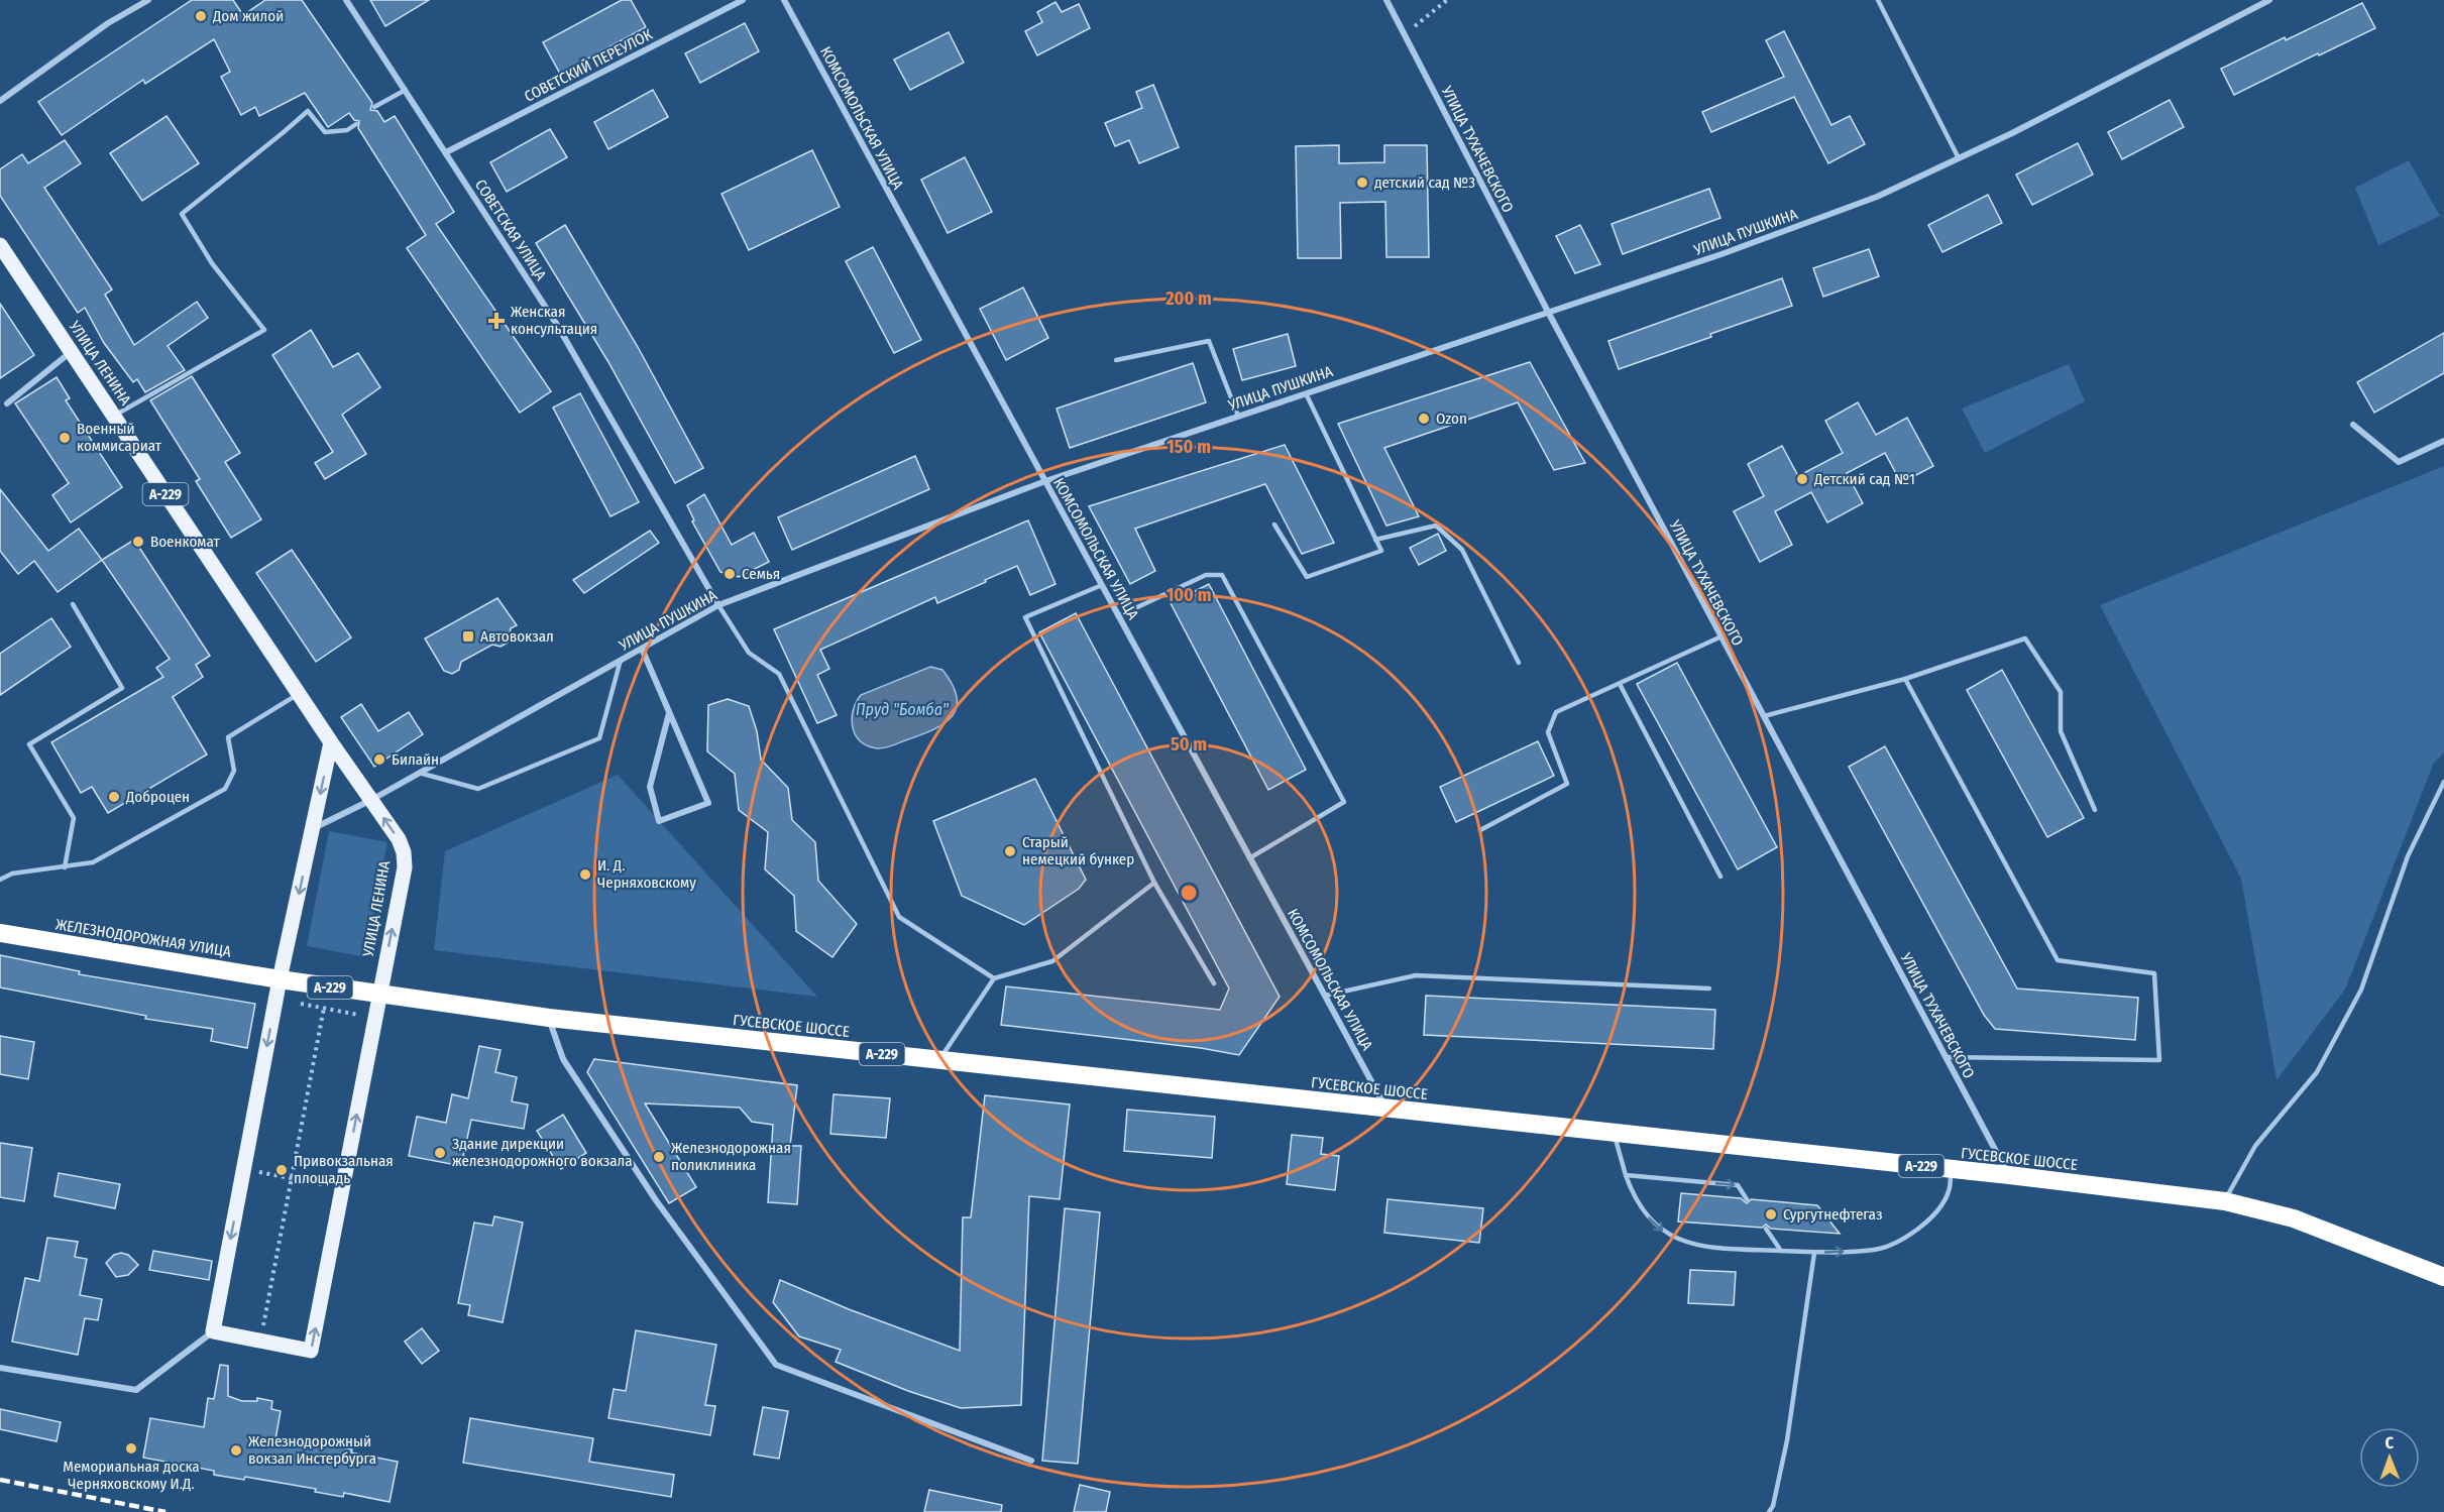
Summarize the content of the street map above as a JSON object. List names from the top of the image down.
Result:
{
  "streets": {
    "highway": ["А-229", "ЖЕЛЕЗНОДОРОЖНАЯ УЛИЦА", "ГУСЕВСКОЕ ШОССЕ"],
    "main road": ["УЛИЦА ЛЕНИНА"],
    "street": [
      "СОВЕТСКИЙ ПЕРЕУЛОК",
      "КОМСОМОЛЬСКАЯ УЛИЦА",
      "УЛИЦА ТУХАЧЕВСКОГО",
      "СОВЕТСКАЯ УЛИЦА",
      "УЛИЦА ПУШКИНА"
    ]
  },
  "crossings": [
    ["СОВЕТСКИЙ ПЕРЕУЛОК", "СОВЕТСКАЯ УЛИЦА"],
    ["КОМСОМОЛЬСКАЯ УЛИЦА", "УЛИЦА ПУШКИНА"],
    ["КОМСОМОЛЬСКАЯ УЛИЦА", "ГУСЕВСКОЕ ШОССЕ"],
    ["УЛИЦА ТУХАЧЕВСКОГО", "УЛИЦА ПУШКИНА"],
    ["УЛИЦА ТУХАЧЕВСКОГО", "ГУСЕВСКОЕ ШОССЕ"],
    ["СОВЕТСКАЯ УЛИЦА", "УЛИЦА ПУШКИНА"],
    ["УЛИЦА ПУШКИНА", "УЛИЦА ЛЕНИНА"],
    ["УЛИЦА ЛЕНИНА", "ГУСЕВСКОЕ ШОССЕ"],
    ["ЖЕЛЕЗНОДОРОЖНАЯ УЛИЦА", "ГУСЕВСКОЕ ШОССЕ"]
  ],
  "water": ["Пруд \"Бомба\""],
  "places": {
    "other": [
      "Дом жилой",
      "детский сад №3",
      "Ozon",
      "Военный коммисариат",
      "Детский сад №1",
      "Военкомат",
      "Семья",
      "Билайн",
      "Доброцен",
      "Старый немецкий бункер",
      "И. Д. Черняховскому",
      "Здание дирекции железнодорожного вокзала",
      "Железнодорожная поликлиника",
      "Привокзальная площадь",
      "Сургутнефтегаз",
      "Мемориальная доска Черняховскому И.Д.",
      "Железнодорожный вокзал Инстербурга"
    ],
    "health": ["Женская консультация"],
    "transit": ["Автовокзал"]
  },
  "north": "top",
  "rings": [
    "200 m",
    "150 m",
    "100 m",
    "50 m"
  ]
}
